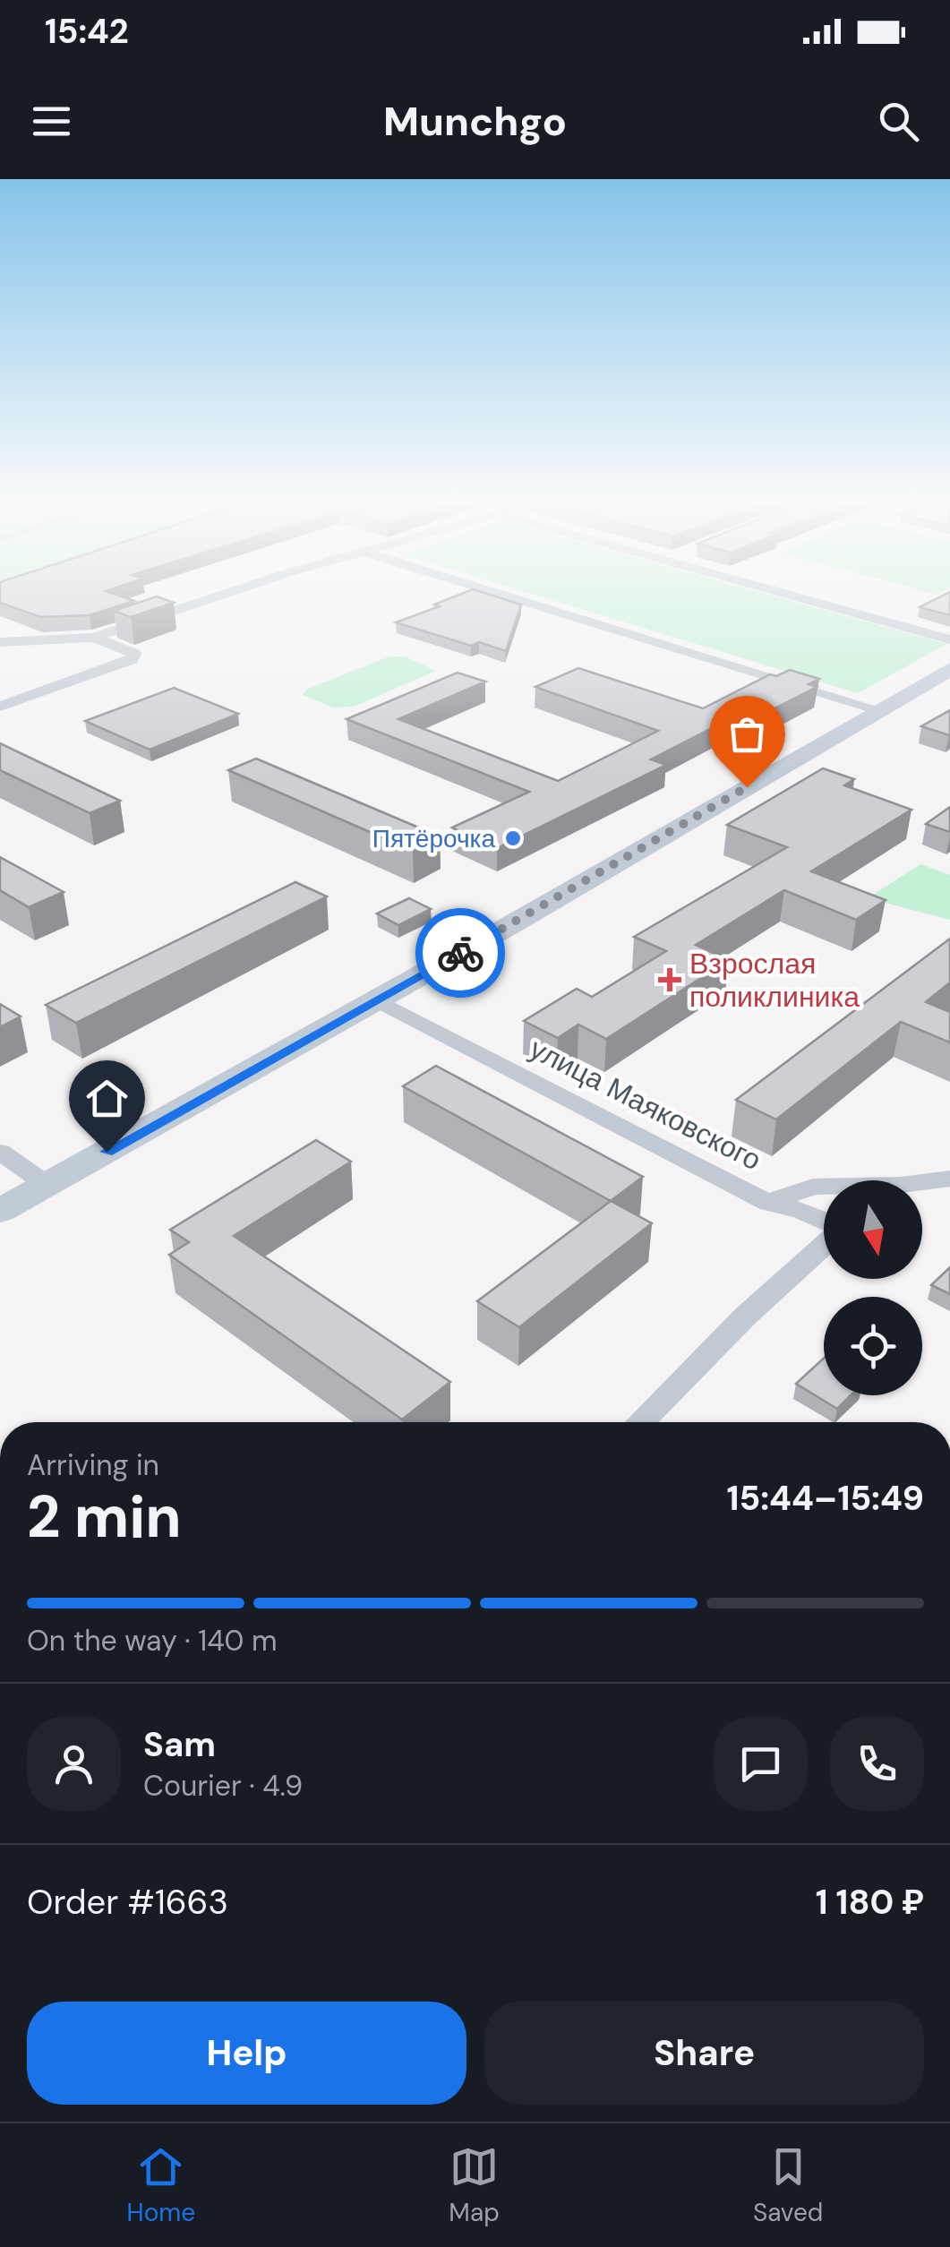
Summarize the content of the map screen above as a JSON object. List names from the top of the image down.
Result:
{
  "streets": {
    "street": ["улица Маяковского"]
  },
  "places": {
    "other": ["Пятёрочка"],
    "health": ["Взрослая поликлиника"]
  },
  "north": "bottom",
  "page": {
    "status": "15:42",
    "header": "Munchgo",
    "heading": ["2 min", "Arriving in", "15:44–15:49"],
    "panel": [
      "Sam",
      "Courier · 4.9",
      "Order #1663",
      "1 180 ₽"
    ],
    "bar": "On the way · 140 m",
    "buttons": ["Help", "Share"],
    "tabs": ["Home", "Map", "Saved"]
  }
}
